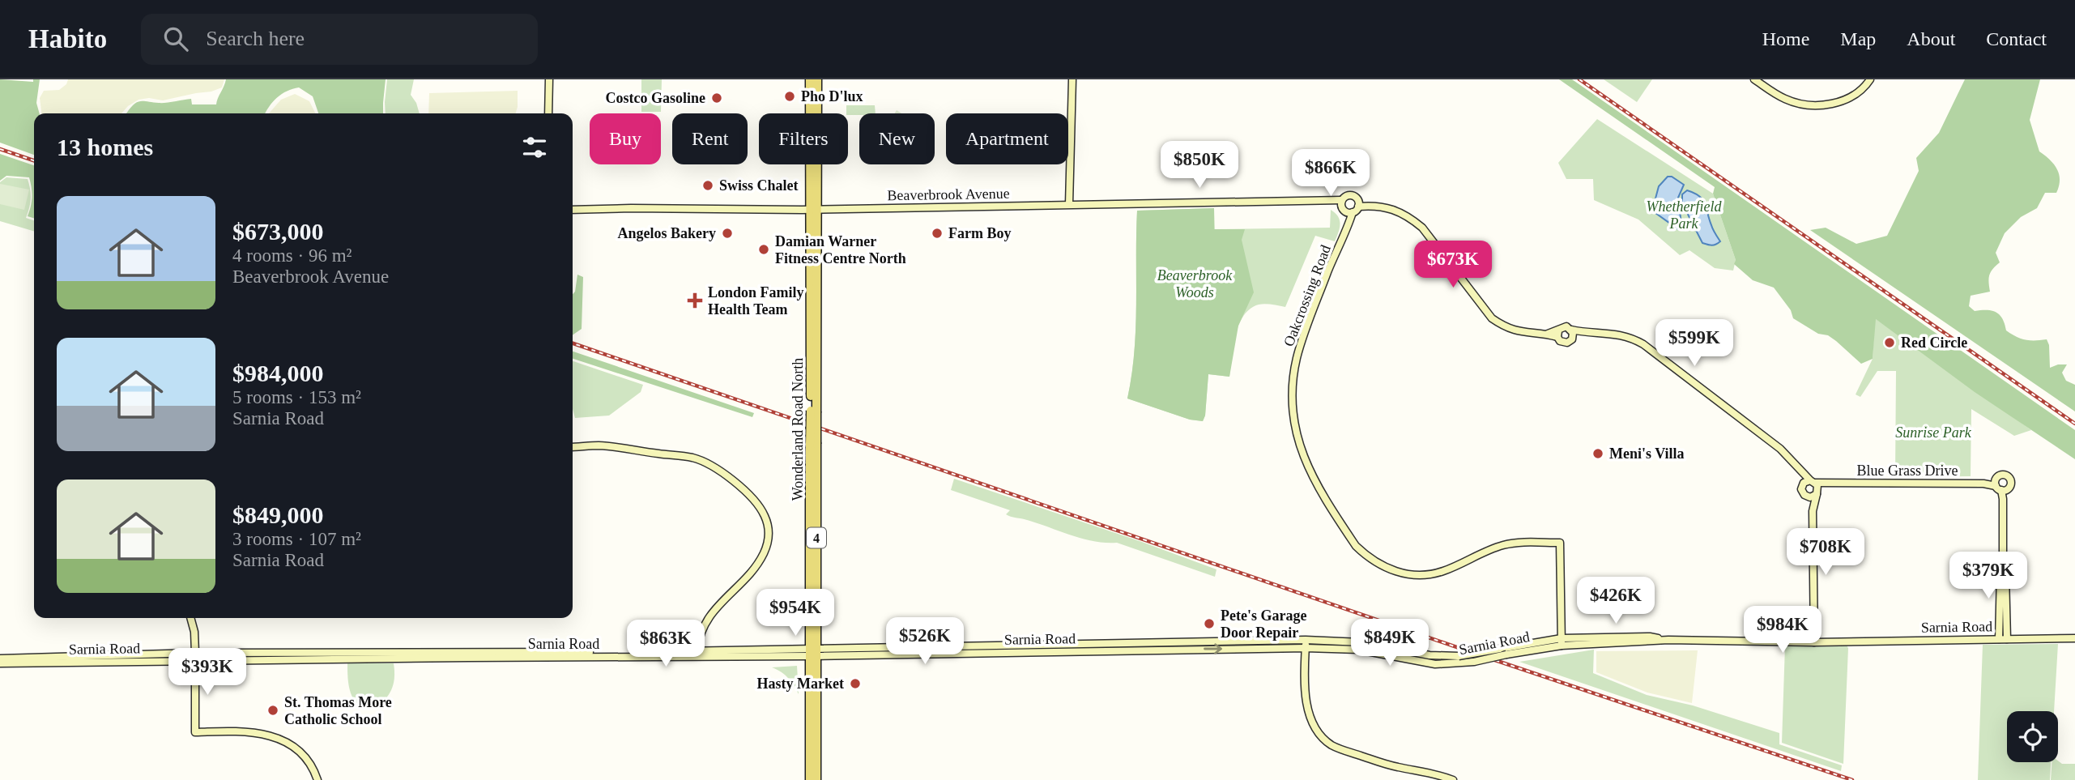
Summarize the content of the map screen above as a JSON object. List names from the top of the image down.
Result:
{
  "streets": {
    "main road": ["Wonderland Road North", "4"],
    "street": [
      "Beaverbrook Avenue",
      "Oakcrossing Road",
      "Blue Grass Drive",
      "Sarnia Road"
    ]
  },
  "crossings": [
    ["Beaverbrook Avenue", "Wonderland Road North"],
    ["Oakcrossing Road", "Sarnia Road"],
    ["Wonderland Road North", "Sarnia Road"],
    ["Blue Grass Drive", "Sarnia Road"]
  ],
  "parks": ["Whetherfield Park", "Beaverbrook Woods", "Sunrise Park"],
  "places": {
    "other": [
      "Pho D'lux",
      "Costco Gasoline",
      "Swiss Chalet",
      "Angelos Bakery",
      "Farm Boy",
      "Damian Warner Fitness Centre North",
      "Red Circle",
      "Meni's Villa",
      "Pete's Garage Door Repair",
      "Hasty Market",
      "St. Thomas More Catholic School"
    ],
    "health": ["London Family Health Team"]
  },
  "page": {
    "header": "Habito",
    "search": "Search here",
    "nav": [
      "Home",
      "Map",
      "About",
      "Contact"
    ],
    "chip": [
      "Buy",
      "Rent",
      "Filters",
      "New",
      "Apartment"
    ],
    "heading": "13 homes",
    "price": [
      "$850K",
      "$866K",
      "$673K",
      "$599K",
      "$708K",
      "$379K",
      "$426K",
      "$954K",
      "$984K",
      "$526K",
      "$849K",
      "$863K",
      "$393K"
    ],
    "list": [
      {
        "name": "$673,000",
        "note": "4 rooms · 96 m² · Beaverbrook Avenue"
      },
      {
        "name": "$984,000",
        "note": "5 rooms · 153 m² · Sarnia Road"
      },
      {
        "name": "$849,000",
        "note": "3 rooms · 107 m² · Sarnia Road"
      }
    ]
  }
}
